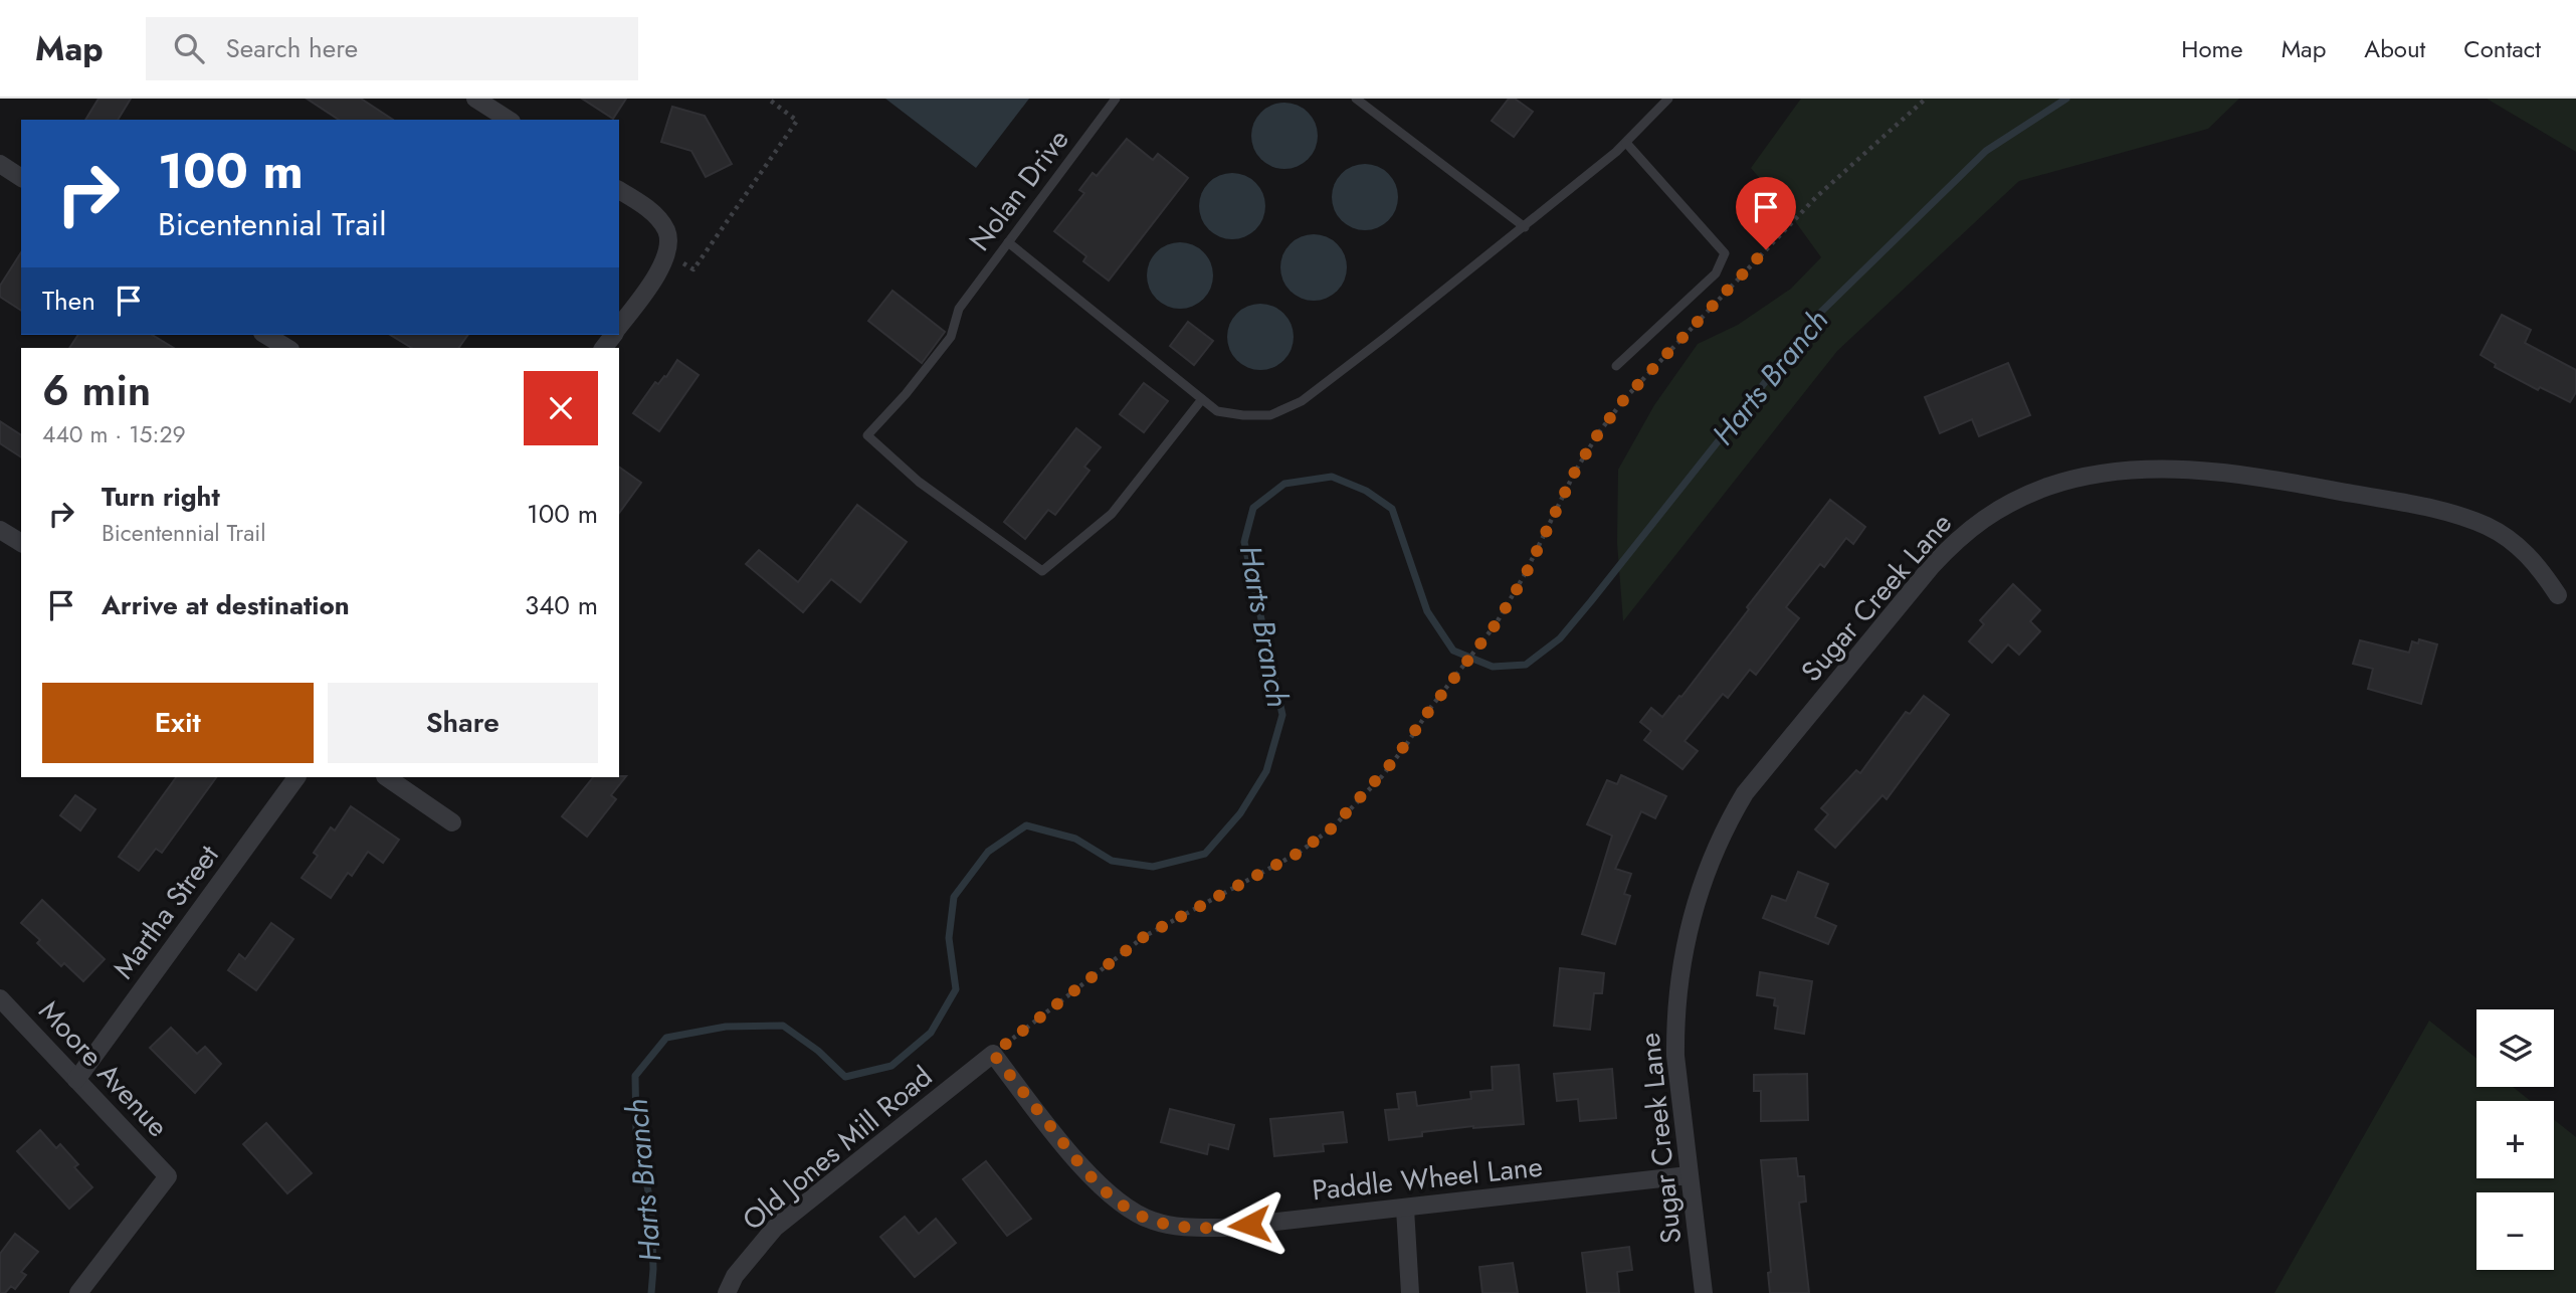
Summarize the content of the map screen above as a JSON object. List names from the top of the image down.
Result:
{
  "streets": {
    "street": [
      "Sugar Creek Lane",
      "Martha Street",
      "Moore Avenue",
      "Old Jones Mill Road",
      "Paddle Wheel Lane"
    ],
    "lane": ["Nolan Drive"]
  },
  "crossings": [
    ["Sugar Creek Lane", "Paddle Wheel Lane"],
    ["Martha Street", "Moore Avenue"],
    ["Old Jones Mill Road", "Paddle Wheel Lane"]
  ],
  "water": ["Harts Branch"],
  "page": {
    "header": "Map",
    "search": "Search here",
    "nav": [
      "Home",
      "Map",
      "About",
      "Contact"
    ],
    "turn": ["100 m", "Bicentennial Trail"],
    "then": "Then",
    "heading": ["6 min", "440 m · 15:29"],
    "list": [
      {
        "name": "Turn right",
        "note": "Bicentennial Trail",
        "value": "100 m"
      },
      {
        "name": "Arrive at destination",
        "value": "340 m"
      }
    ],
    "buttons": ["Exit", "Share"],
    "map_buttons": ["+", "−"]
  }
}
